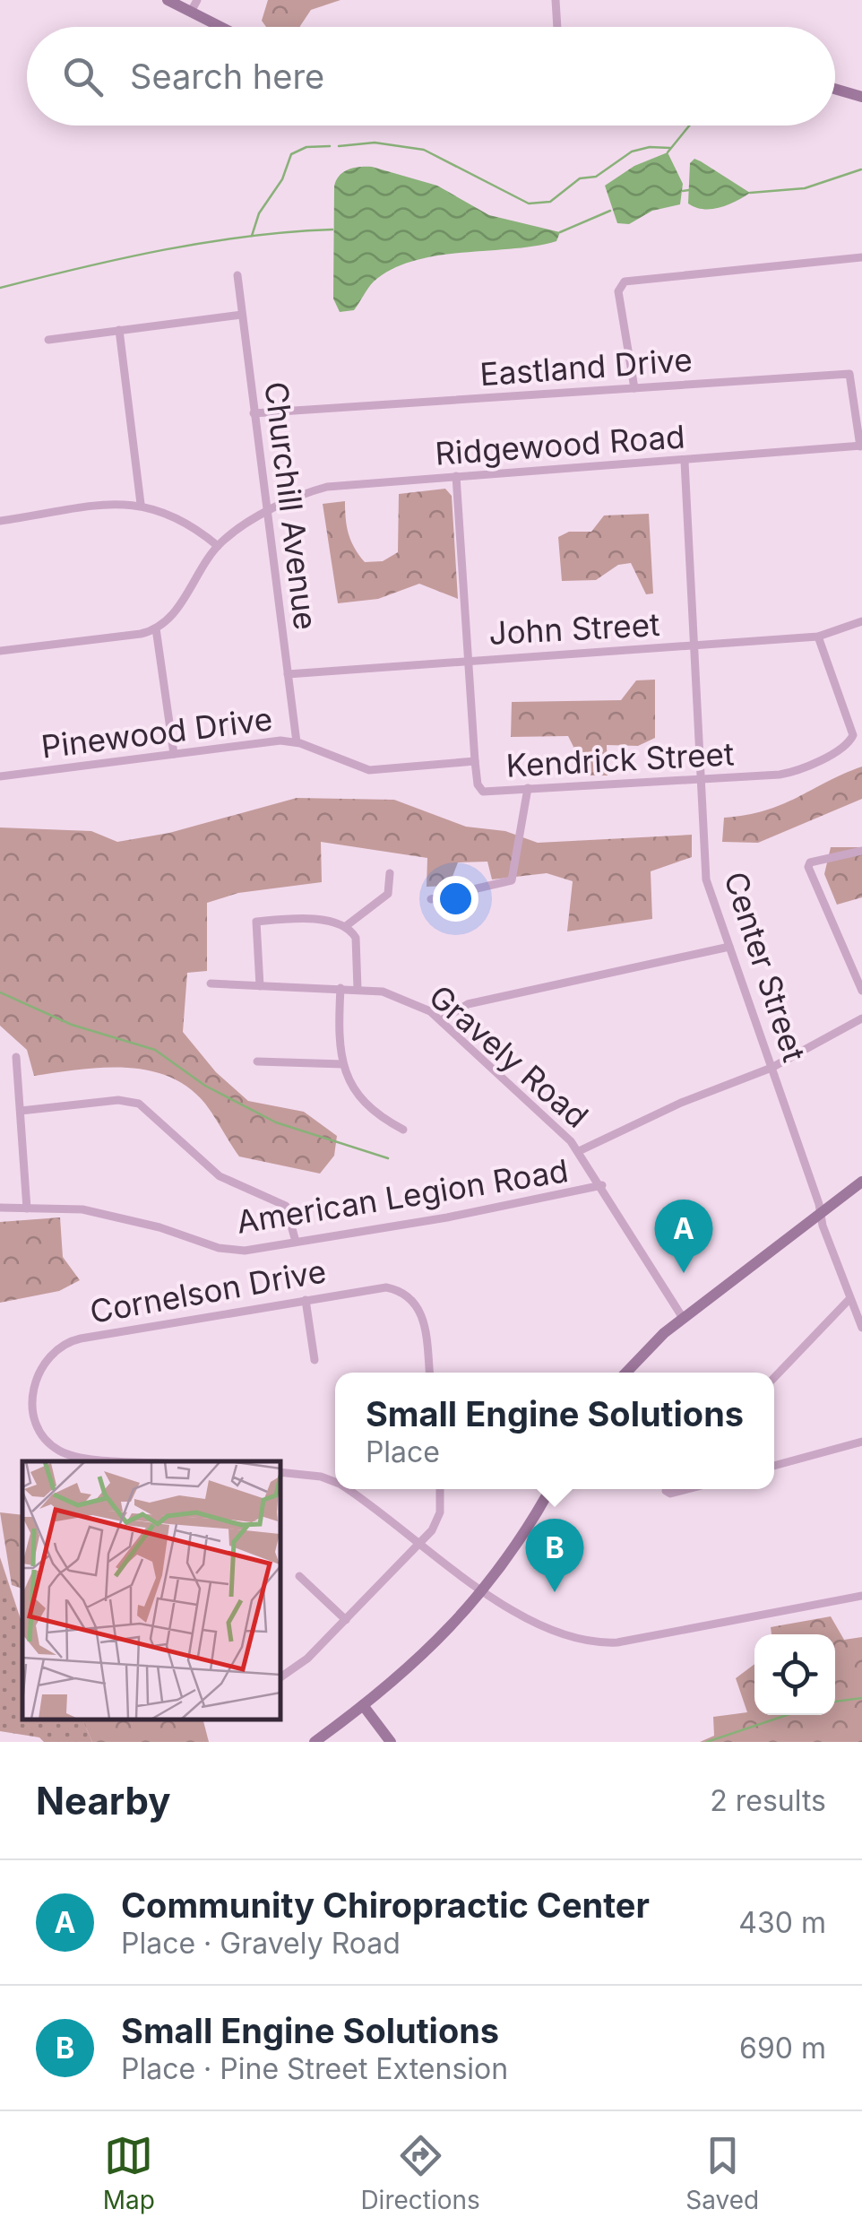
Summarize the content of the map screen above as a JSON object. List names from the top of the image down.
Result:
{
  "streets": {
    "street": [
      "Eastland Drive",
      "Ridgewood Road",
      "Churchill Avenue",
      "John Street",
      "Pinewood Drive",
      "Kendrick Street",
      "Center Street",
      "Gravely Road",
      "American Legion Road",
      "Cornelson Drive"
    ]
  },
  "crossings": [
    ["Eastland Drive", "Ridgewood Road"],
    ["Eastland Drive", "Churchill Avenue"],
    ["Ridgewood Road", "Churchill Avenue"],
    ["Ridgewood Road", "Kendrick Street"],
    ["Ridgewood Road", "Center Street"],
    ["Churchill Avenue", "John Street"],
    ["Churchill Avenue", "Pinewood Drive"],
    ["John Street", "Kendrick Street"],
    ["John Street", "Center Street"],
    ["Pinewood Drive", "Kendrick Street"],
    ["Kendrick Street", "Center Street"],
    ["Gravely Road", "American Legion Road"]
  ],
  "page": {
    "search": "Search here",
    "pins": ["A", "B"],
    "popup": ["Small Engine Solutions", "Place"],
    "heading": ["Nearby", "2 results"],
    "list": [
      {
        "mark": "A",
        "name": "Community Chiropractic Center",
        "note": "Place · Gravely Road",
        "value": "430 m"
      },
      {
        "mark": "B",
        "name": "Small Engine Solutions",
        "note": "Place · Pine Street Extension",
        "value": "690 m"
      }
    ],
    "nav": ["Map", "Directions", "Saved"]
  }
}
